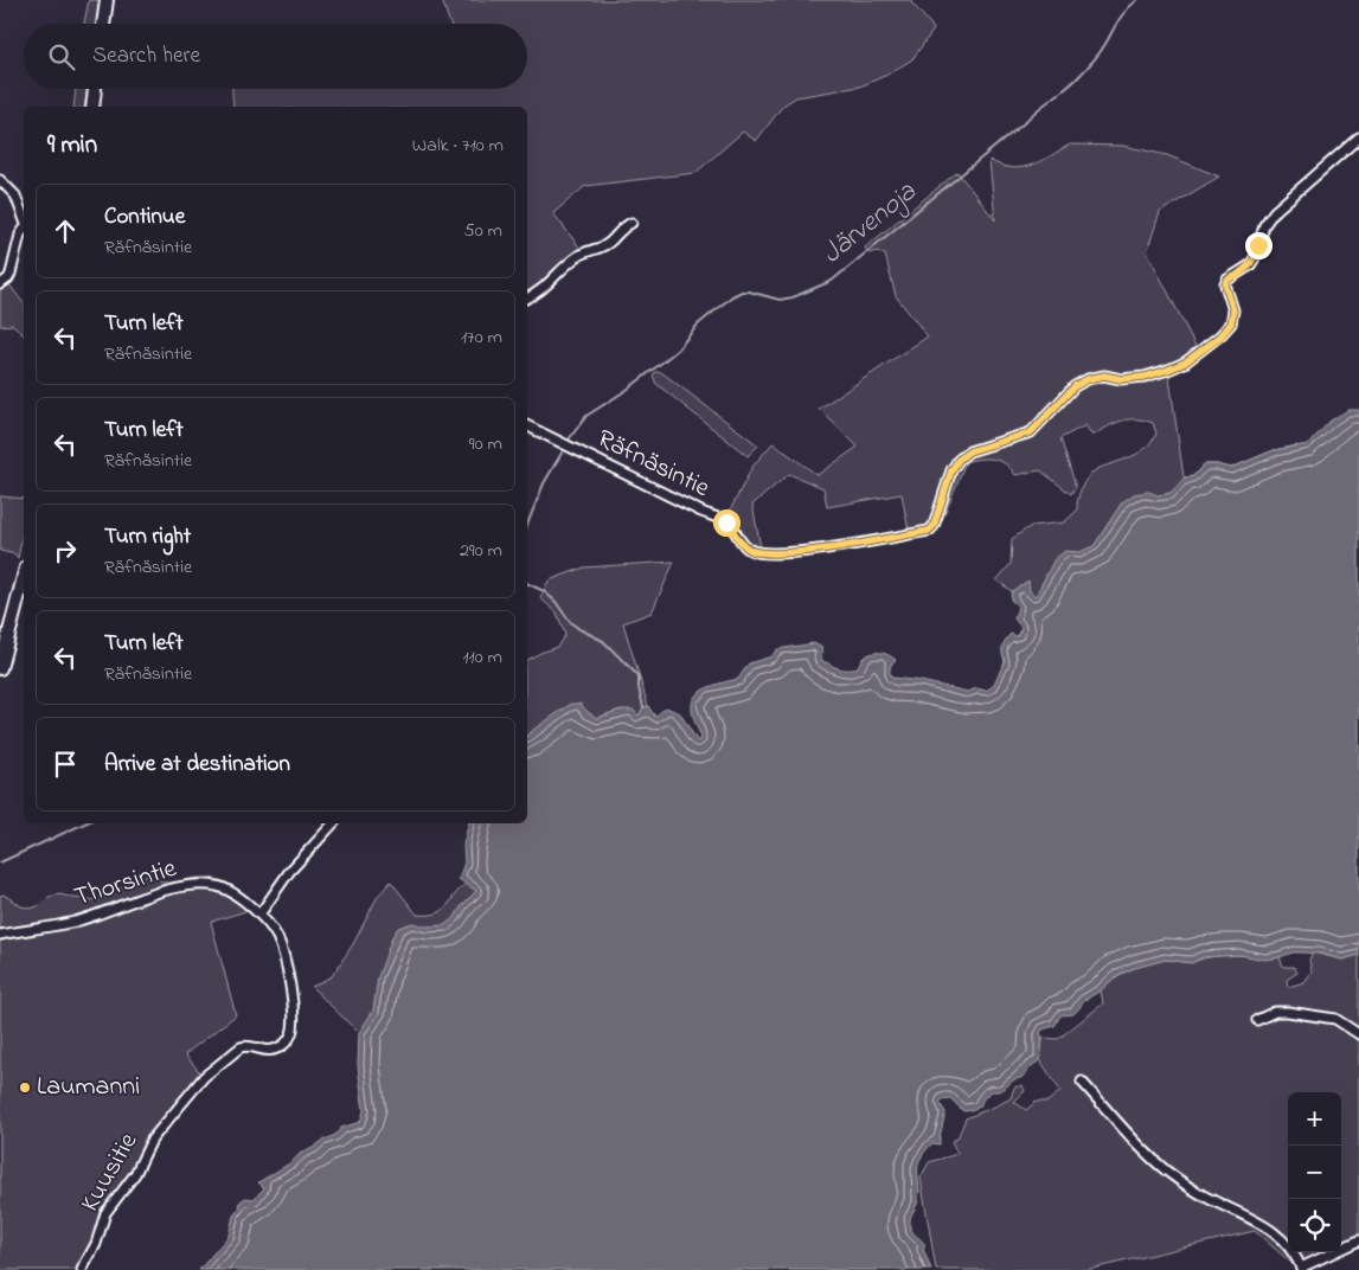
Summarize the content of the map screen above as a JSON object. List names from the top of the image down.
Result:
{
  "streets": {
    "street": ["Räfnäsintie", "Thorsintie", "Kuusitie"]
  },
  "crossings": [
    ["Thorsintie", "Kuusitie"]
  ],
  "water": ["Järvenoja"],
  "places": ["Laumanni"],
  "page": {
    "search": "Search here",
    "heading": ["9 min", "Walk · 710 m"],
    "list": [
      ["Continue", "Räfnäsintie", "50 m"],
      ["Turn left", "Räfnäsintie", "170 m"],
      ["Turn left", "Räfnäsintie", "90 m"],
      ["Turn right", "Räfnäsintie", "290 m"],
      ["Turn left", "Räfnäsintie", "110 m"],
      "Arrive at destination"
    ],
    "map_buttons": ["+", "−"]
  }
}
